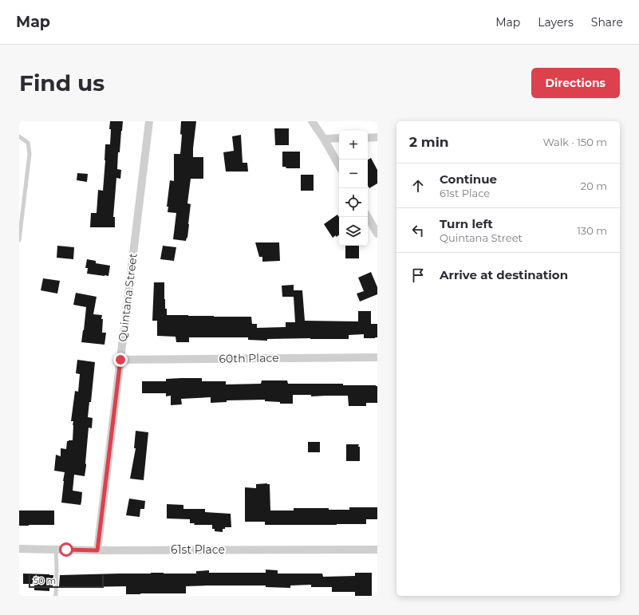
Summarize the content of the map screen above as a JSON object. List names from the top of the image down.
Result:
{
  "streets": {
    "street": ["Quintana Street", "60th Place", "61st Place"]
  },
  "crossings": [
    ["Quintana Street", "60th Place"],
    ["Quintana Street", "61st Place"]
  ],
  "scale_bar": "50 m",
  "page": {
    "header": "Map",
    "nav": ["Map", "Layers", "Share"],
    "buttons": "Directions",
    "title": "Find us",
    "heading": ["2 min", "Walk · 150 m"],
    "map_buttons": ["+", "−"],
    "list": [
      ["Continue", "61st Place", "20 m"],
      ["Turn left", "Quintana Street", "130 m"],
      "Arrive at destination"
    ],
    "scale": "50 m"
  }
}
